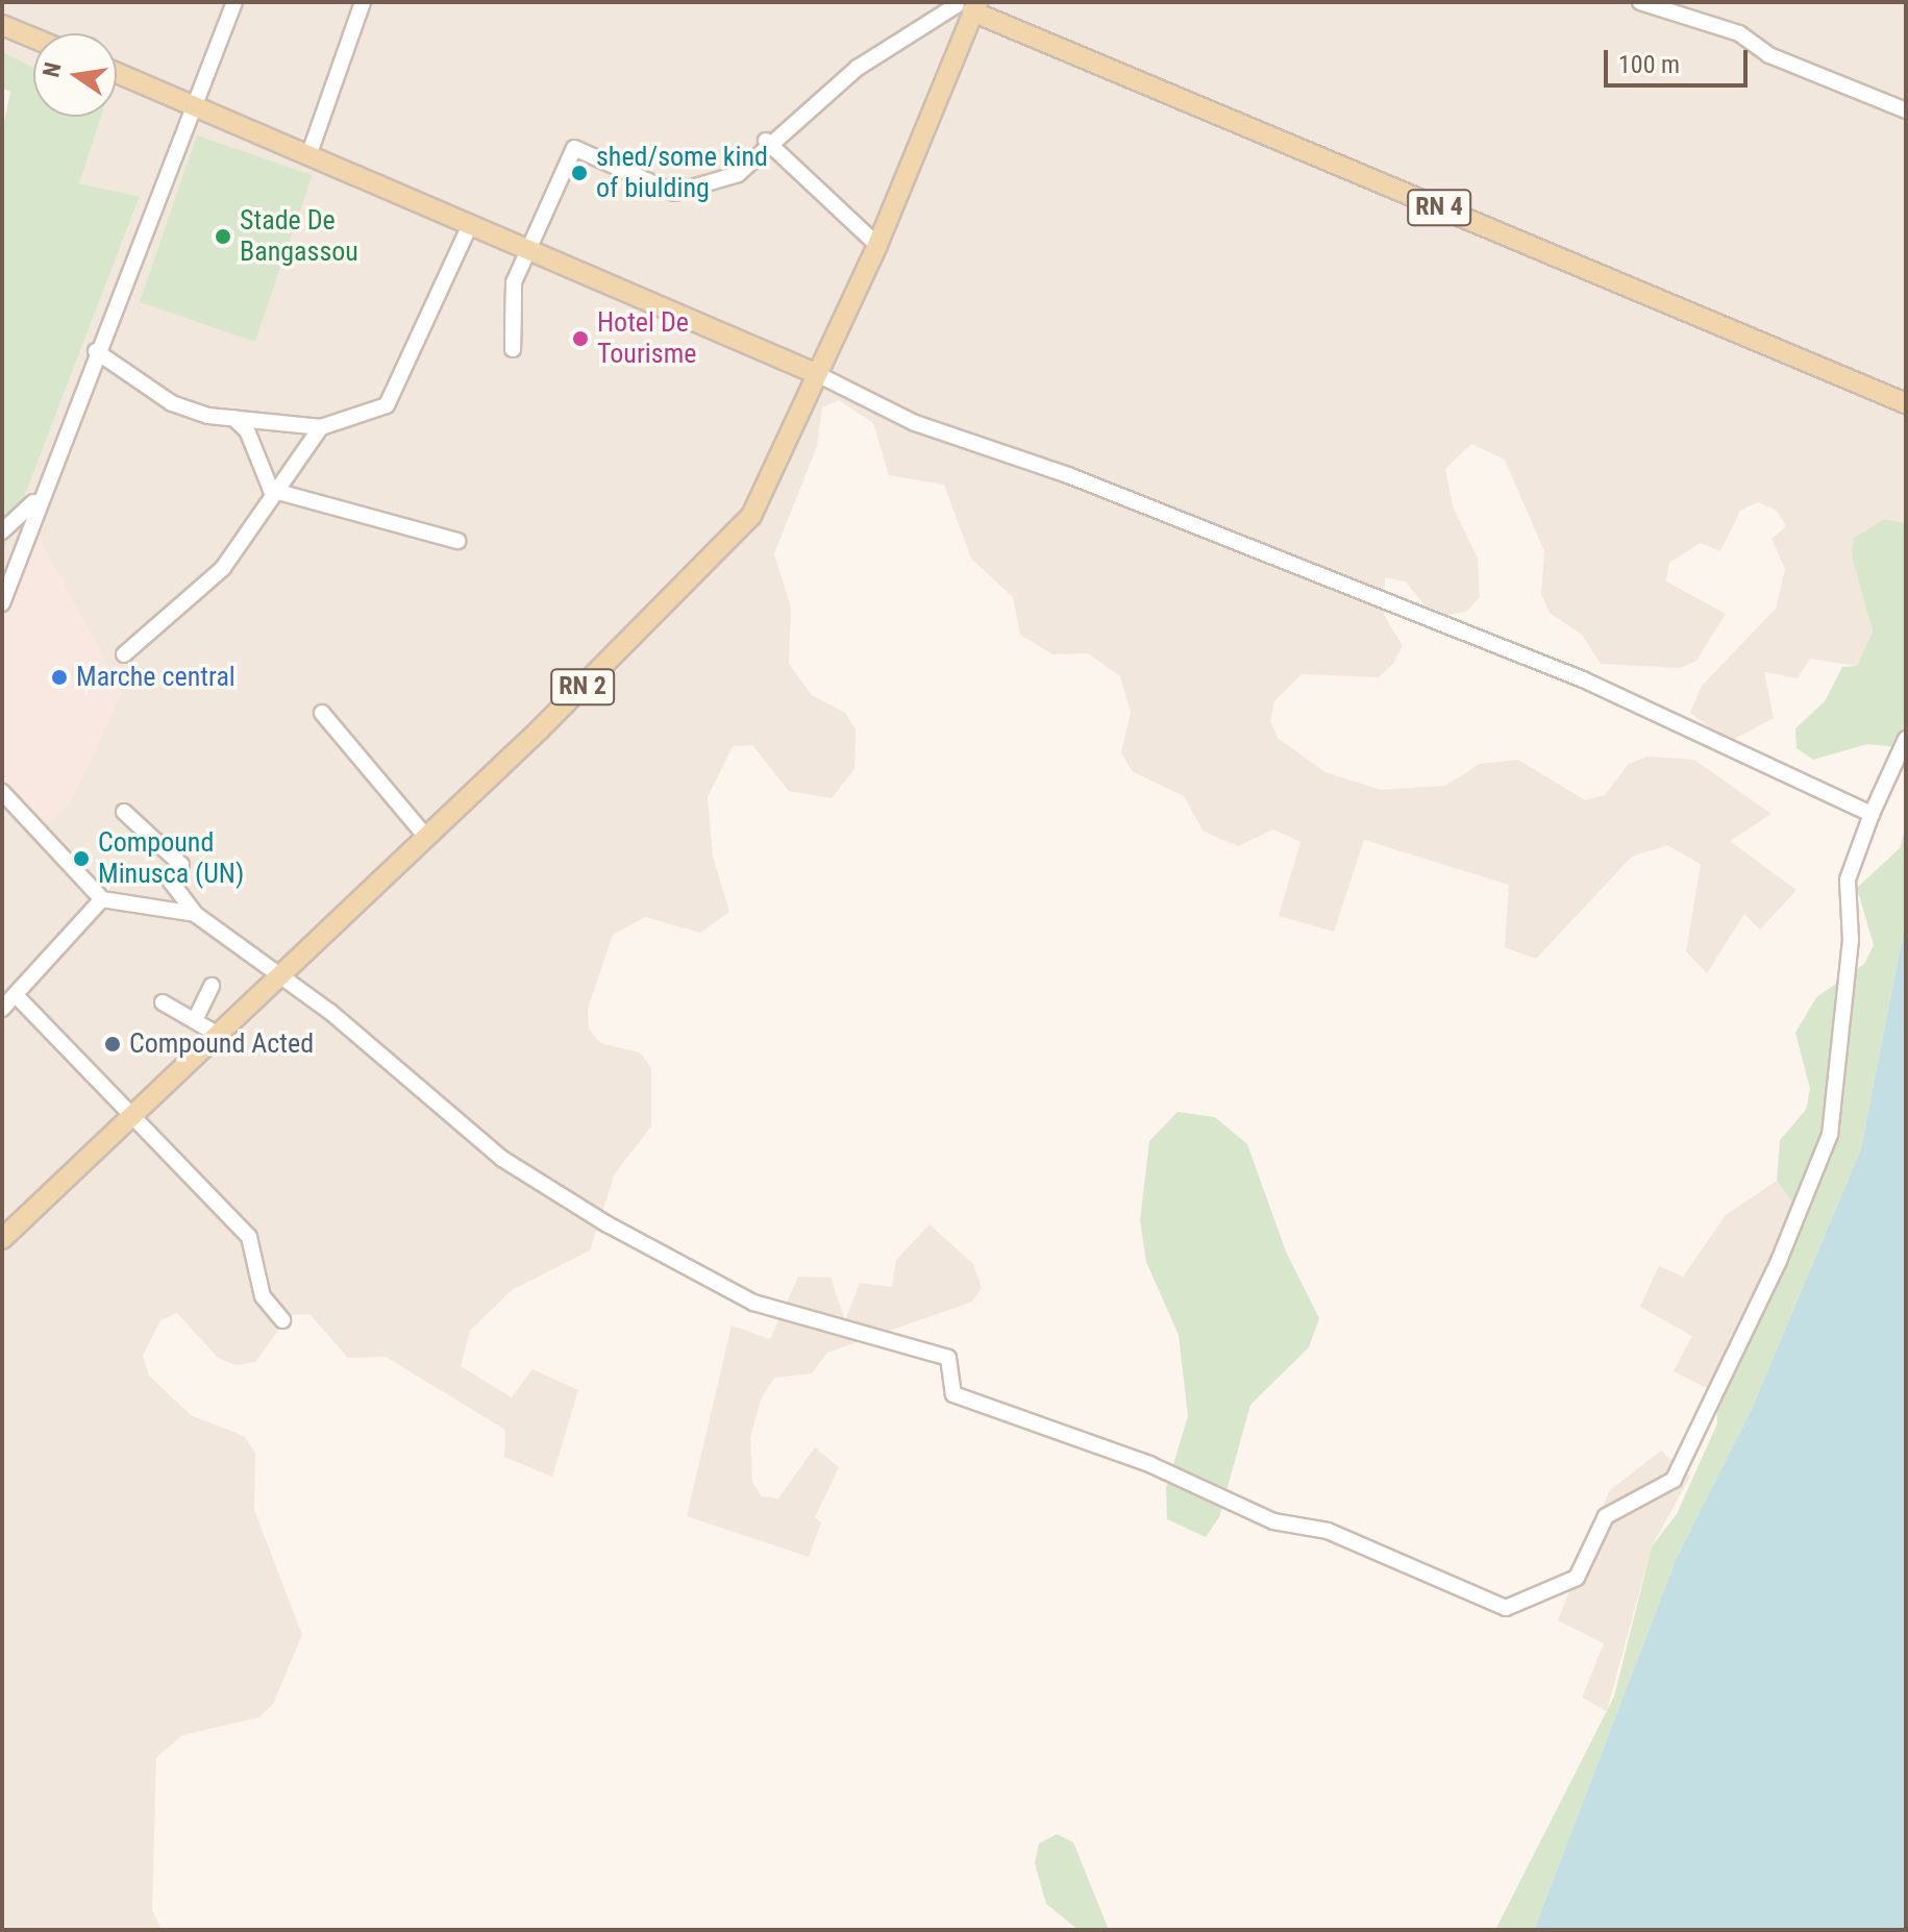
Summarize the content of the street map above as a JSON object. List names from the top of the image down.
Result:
{
  "streets": {
    "main road": ["RN 4", "RN 2"]
  },
  "crossings": [
    ["RN 4", "RN 2"]
  ],
  "places": [
    "shed/some kind of biulding",
    "Stade De Bangassou",
    "Hotel De Tourisme",
    "Marche central",
    "Compound Minusca (UN)",
    "Compound Acted"
  ],
  "scale_bar": "100 m",
  "north": "left"
}
